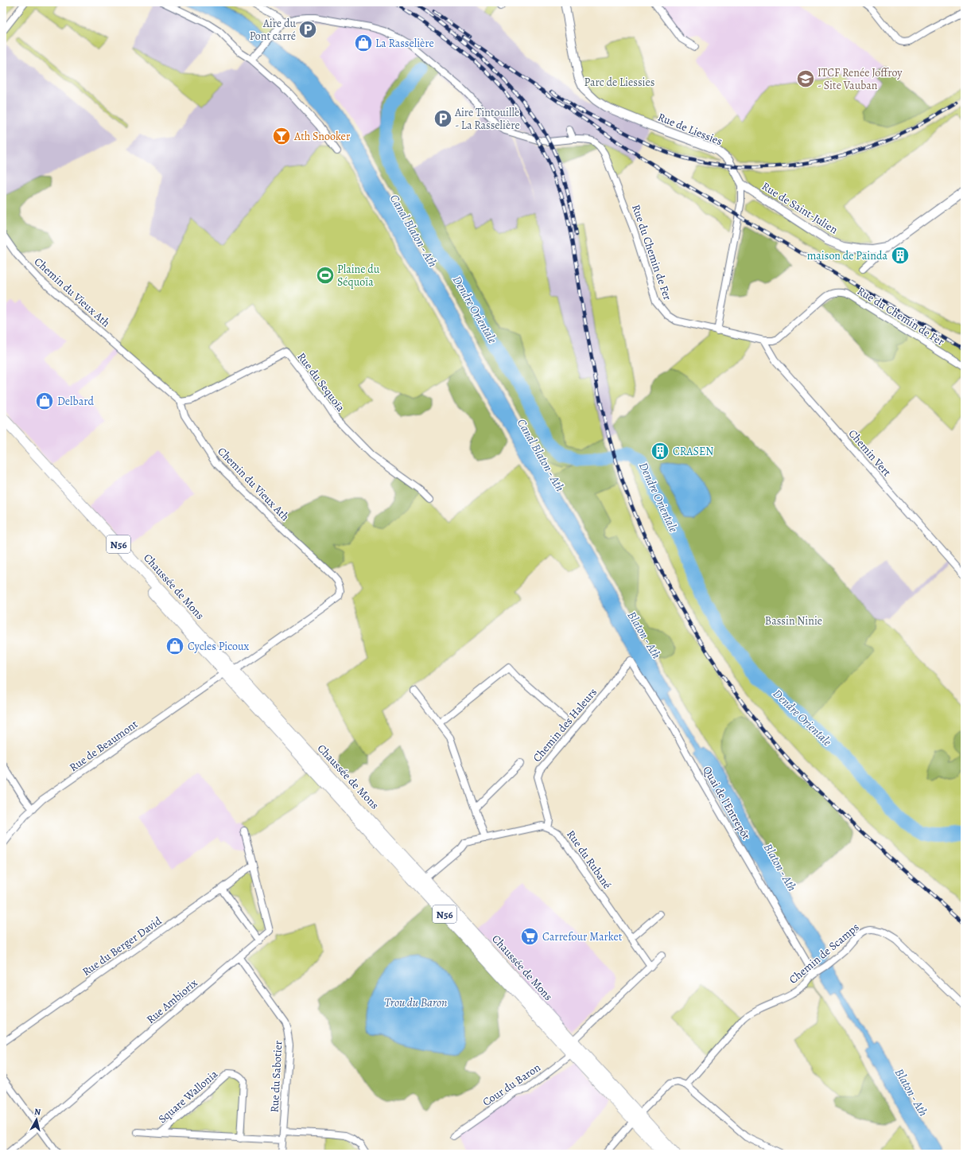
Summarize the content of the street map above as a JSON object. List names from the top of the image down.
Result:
{
  "streets": {
    "main road": ["N56", "Chaussée de Mons"],
    "street": [
      "Rue de Liessies",
      "Rue de Saint-Julien",
      "Rue du Chemin de Fer",
      "Chemin du Vieux Ath",
      "Rue du Sequoïa",
      "Chemin Vert",
      "Chemin des Haleurs",
      "Rue de Beaumont",
      "Quai de l'Entrepôt",
      "Rue du Rubané",
      "Rue du Berger David",
      "Chemin de Scamps",
      "Rue Ambiorix",
      "Rue du Sabotier",
      "Cour du Baron",
      "Square Wallonia"
    ]
  },
  "crossings": [
    ["Rue de Liessies", "Rue de Saint-Julien"],
    ["Rue de Liessies", "Rue du Chemin de Fer"],
    ["Rue du Chemin de Fer", "Chemin Vert"],
    ["Chemin du Vieux Ath", "Rue du Sequoïa"],
    ["Chemin du Vieux Ath", "Chaussée de Mons"],
    ["Chemin du Vieux Ath", "Rue de Beaumont"],
    ["Chaussée de Mons", "Rue de Beaumont"],
    ["Chaussée de Mons", "Cour du Baron"],
    ["Chemin des Haleurs", "Quai de l'Entrepôt"],
    ["Chemin des Haleurs", "Rue du Rubané"],
    ["Quai de l'Entrepôt", "Chemin de Scamps"],
    ["Rue du Berger David", "Rue Ambiorix"],
    ["Rue Ambiorix", "Rue du Sabotier"],
    ["Rue du Sabotier", "Square Wallonia"]
  ],
  "water": [
    "Canal Blaton - Ath",
    "Dendre Orientale",
    "Blaton - Ath",
    "Trou du Baron"
  ],
  "parks": ["Parc de Liessies", "Bassin Ninie"],
  "places": {
    "parking": ["Aire du Pont carré", "Aire Tintouille - La Rasselière"],
    "shop": ["La Rasselière", "Delbard", "Cycles Picoux"],
    "school or university": ["ITCF Renée Joffroy - Site Vauban"],
    "bar": ["Ath Snooker"],
    "building": ["maison de Painda", "CRASEN"],
    "sports": ["Plaine du Séquoïa"],
    "supermarket": ["Carrefour Market"]
  },
  "north": "top"
}
